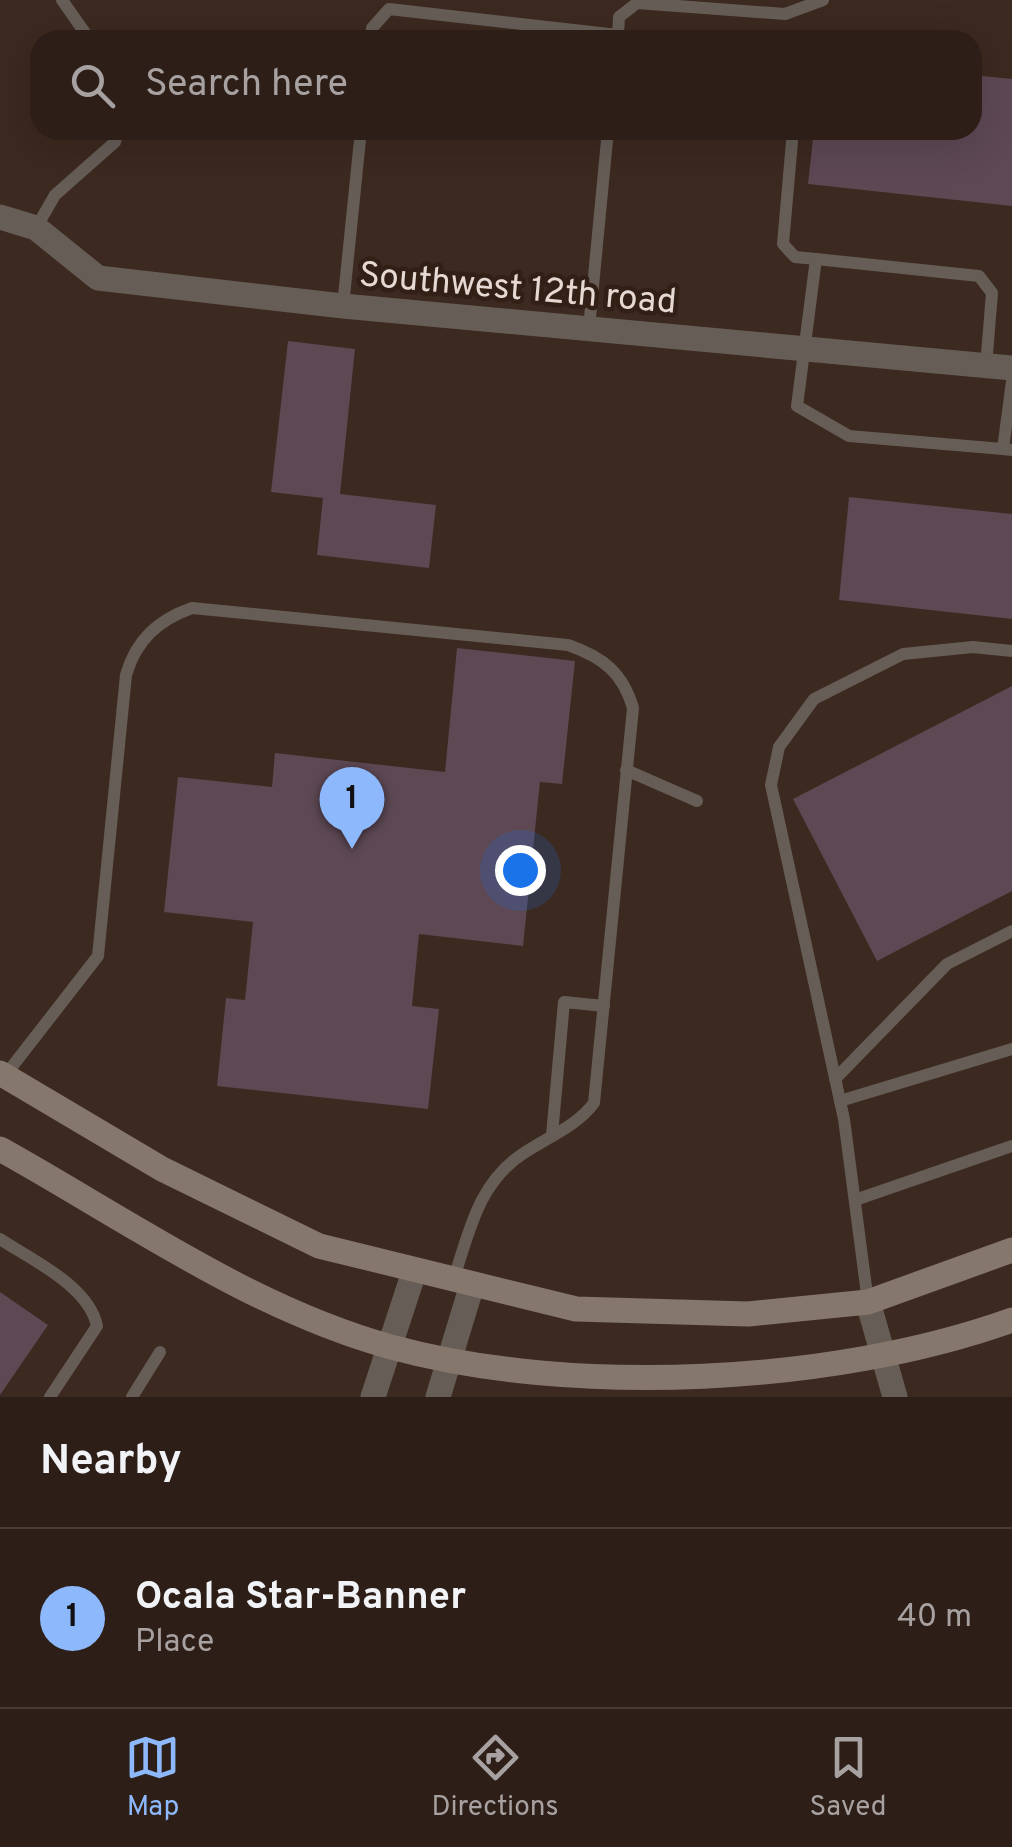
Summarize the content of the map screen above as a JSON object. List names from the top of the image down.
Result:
{
  "streets": {
    "street": ["Southwest 12th road"]
  },
  "page": {
    "search": "Search here",
    "pins": "1",
    "heading": "Nearby",
    "list": [
      {
        "mark": "1",
        "name": "Ocala Star-Banner",
        "note": "Place",
        "value": "40 m"
      }
    ],
    "nav": ["Map", "Directions", "Saved"]
  }
}
